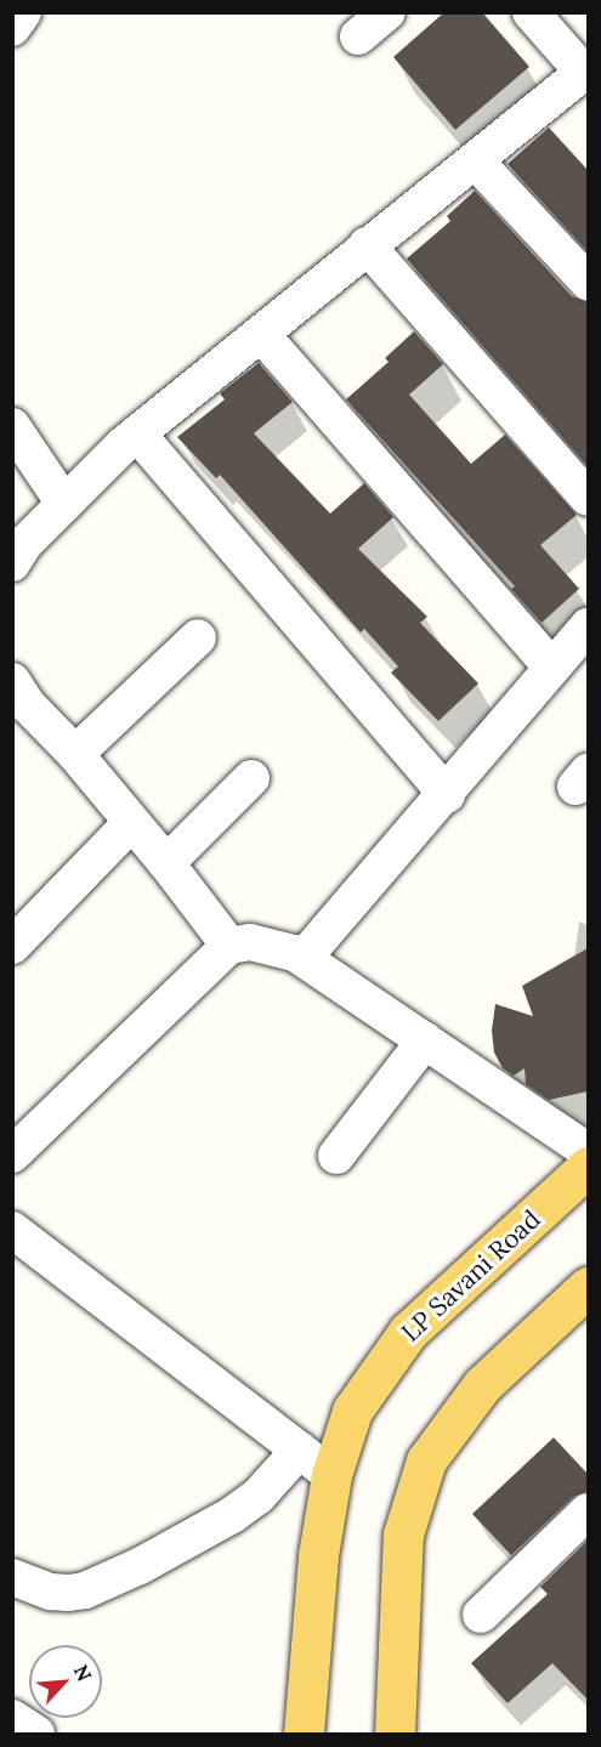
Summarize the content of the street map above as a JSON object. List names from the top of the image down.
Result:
{
  "streets": {
    "main road": ["LP Savani Road"]
  },
  "north": "top right"
}
